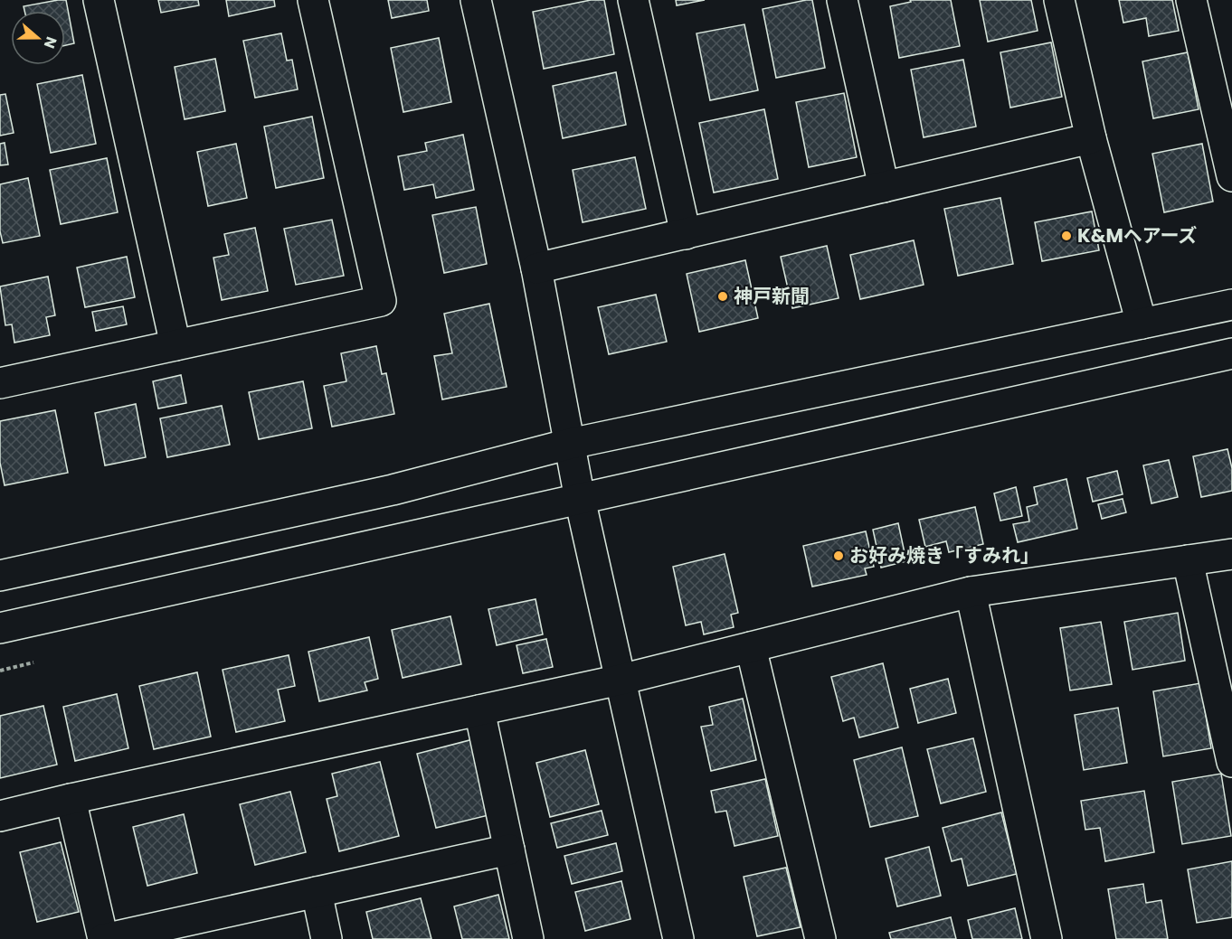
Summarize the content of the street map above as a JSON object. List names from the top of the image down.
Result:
{
  "places": ["K&Mヘアーズ", "神戸新聞", "お好み焼き「すみれ」"],
  "north": "right"
}
